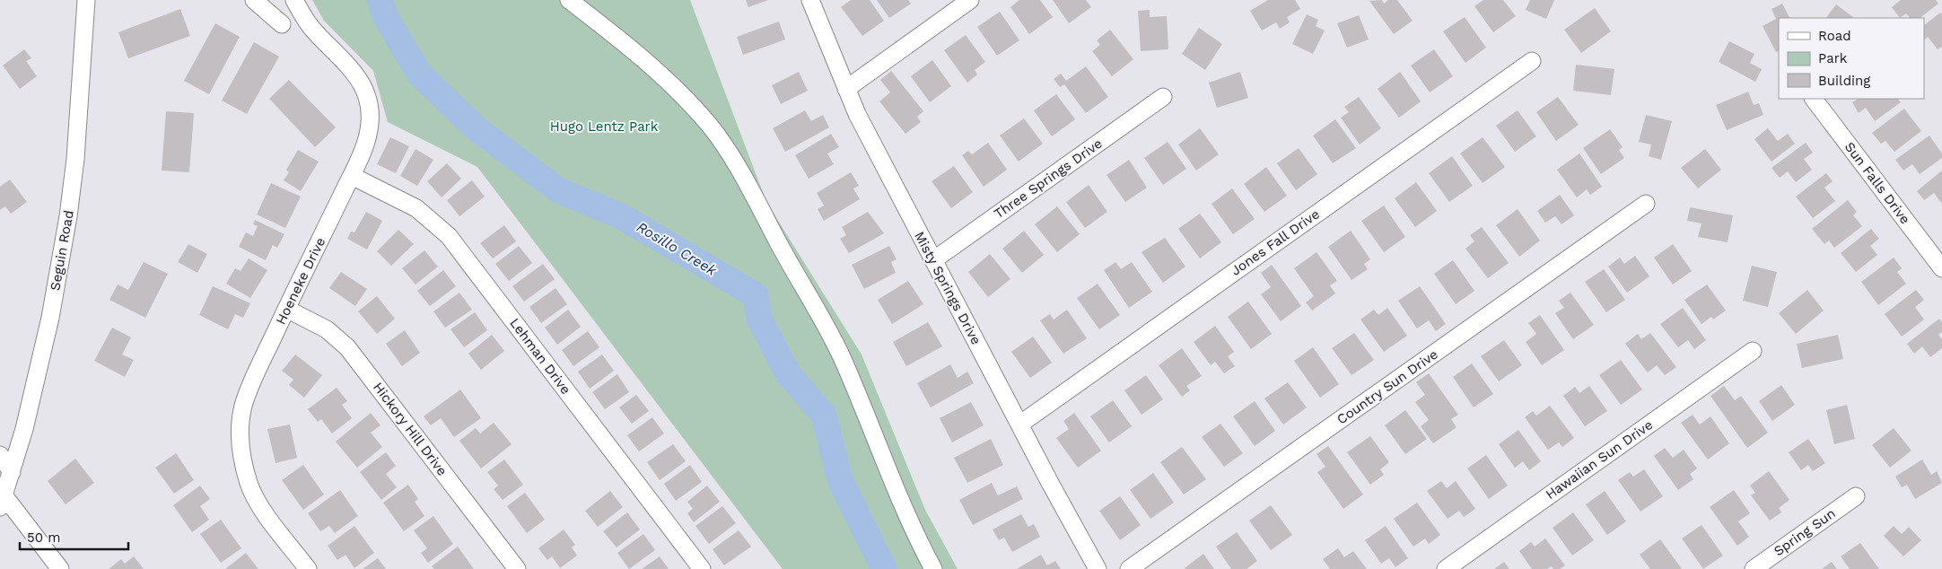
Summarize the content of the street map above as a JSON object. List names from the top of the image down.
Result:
{
  "streets": {
    "street": [
      "Three Springs Drive",
      "Sun Falls Drive",
      "Jones Fall Drive",
      "Seguin Road",
      "Hoeneke Drive",
      "Misty Springs Drive",
      "Lehman Drive",
      "Country Sun Drive",
      "Hickory Hill Drive",
      "Hawaiian Sun Drive",
      "Spring Sun"
    ]
  },
  "crossings": [
    ["Three Springs Drive", "Misty Springs Drive"],
    ["Jones Fall Drive", "Misty Springs Drive"],
    ["Hoeneke Drive", "Lehman Drive"],
    ["Hoeneke Drive", "Hickory Hill Drive"]
  ],
  "water": ["Rosillo Creek"],
  "parks": ["Hugo Lentz Park"],
  "legend": ["Road", "Park", "Building"],
  "scale_bar": "50 m"
}
